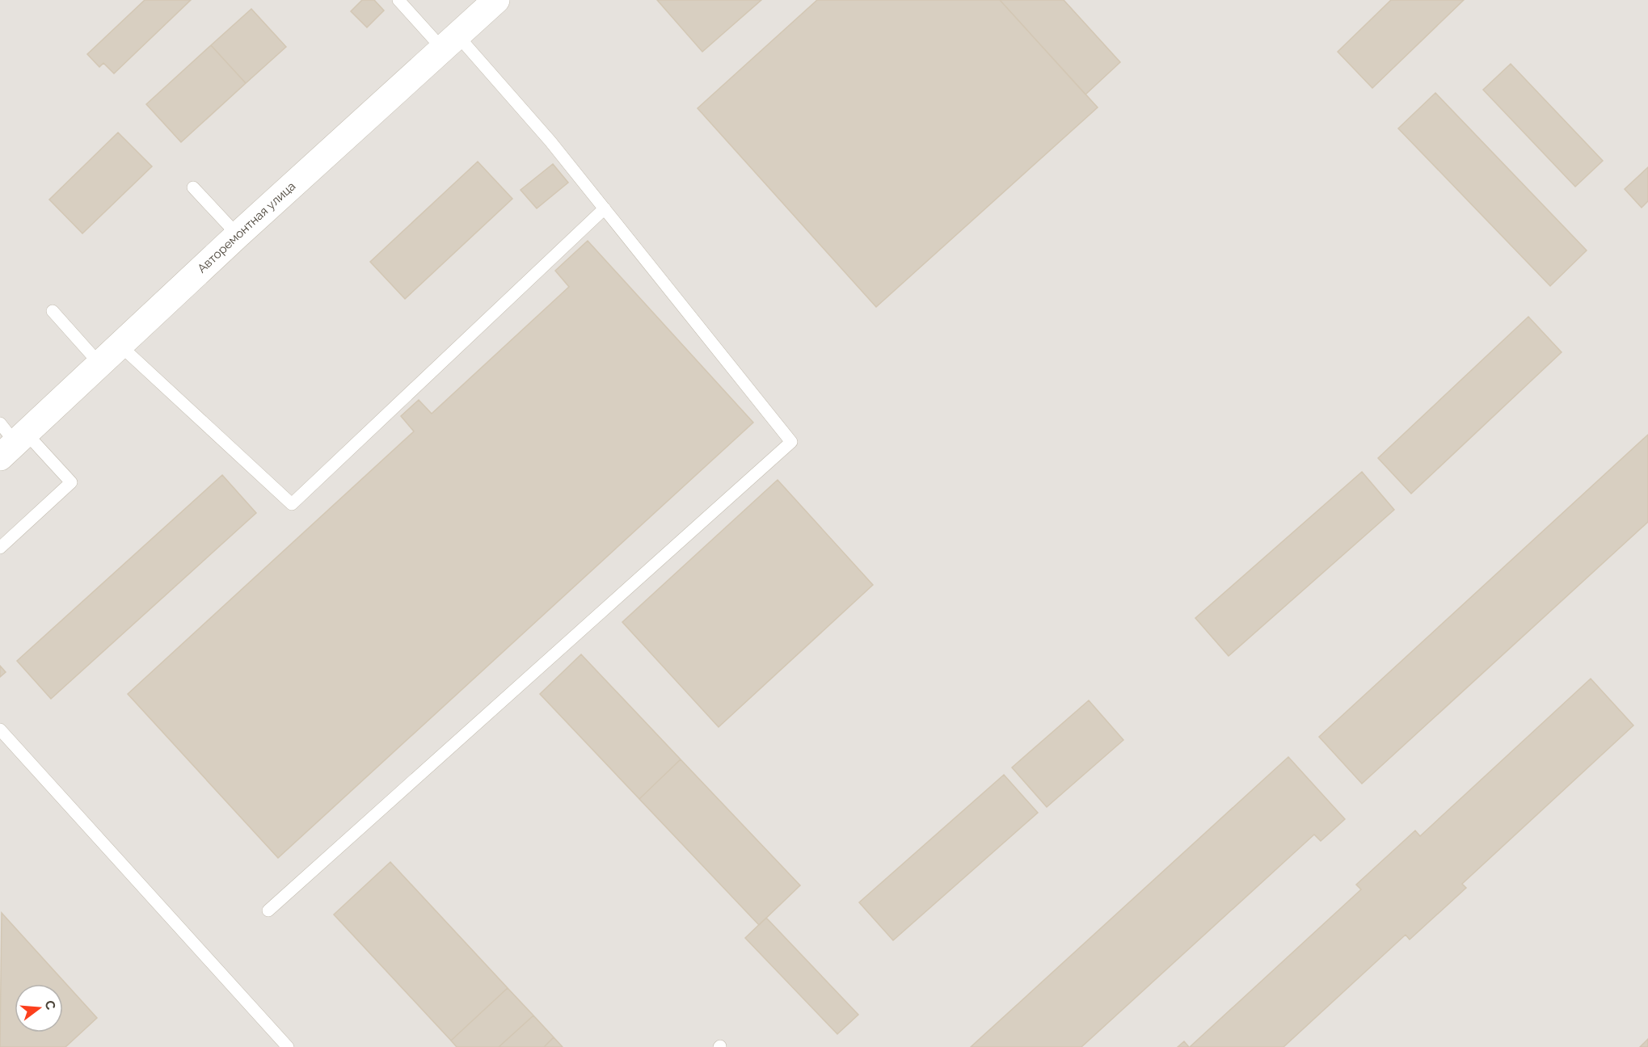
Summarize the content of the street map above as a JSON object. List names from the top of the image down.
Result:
{
  "streets": {
    "street": ["Авторемонтная улица"]
  },
  "north": "right"
}
